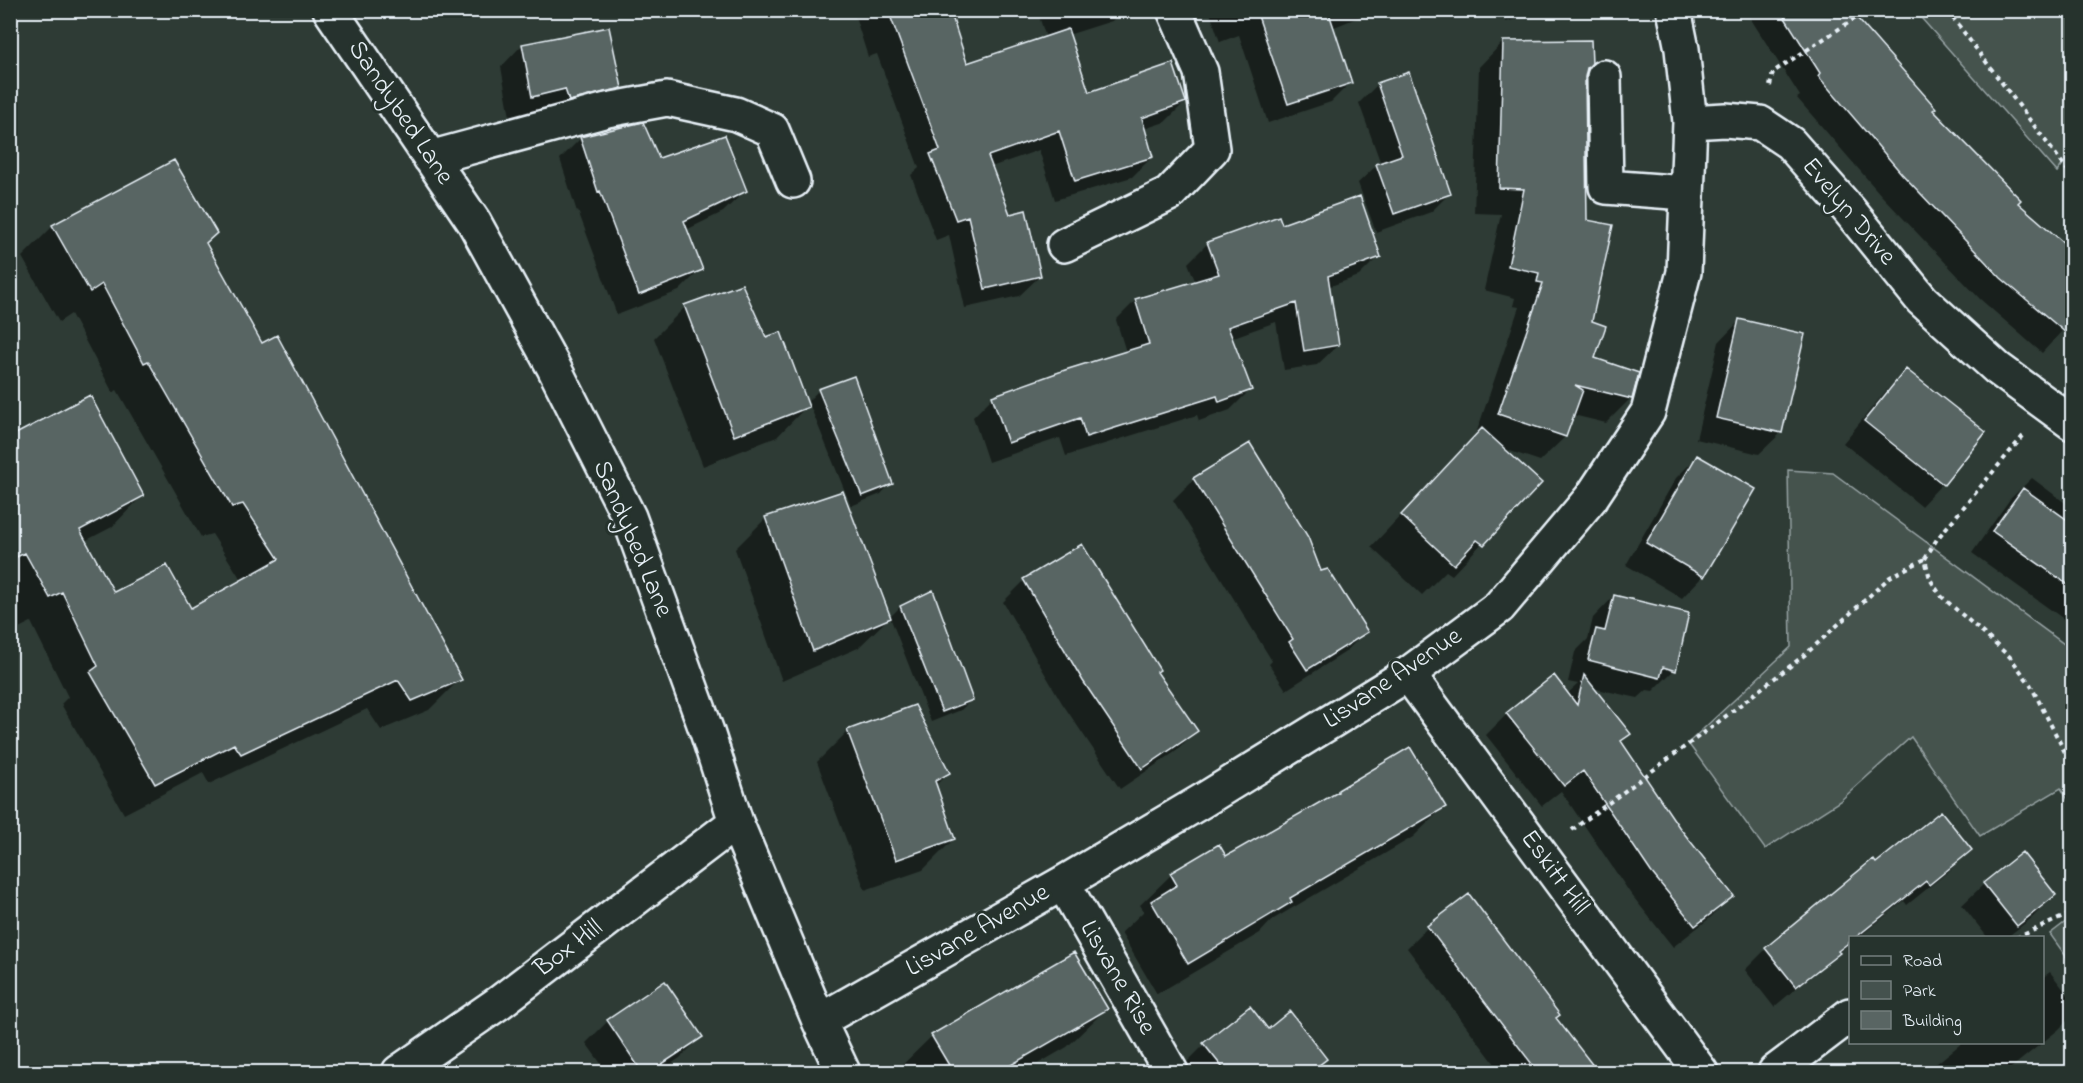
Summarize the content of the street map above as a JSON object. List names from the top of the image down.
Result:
{
  "streets": {
    "street": [
      "Sandybed Lane",
      "Evelyn Drive",
      "Lisvane Avenue",
      "Eskitt Hill",
      "Box Hill",
      "Lisvane Rise"
    ]
  },
  "crossings": [
    ["Sandybed Lane", "Lisvane Avenue"],
    ["Sandybed Lane", "Box Hill"],
    ["Evelyn Drive", "Lisvane Avenue"],
    ["Lisvane Avenue", "Eskitt Hill"],
    ["Lisvane Avenue", "Lisvane Rise"]
  ],
  "legend": ["Road", "Park", "Building"]
}
